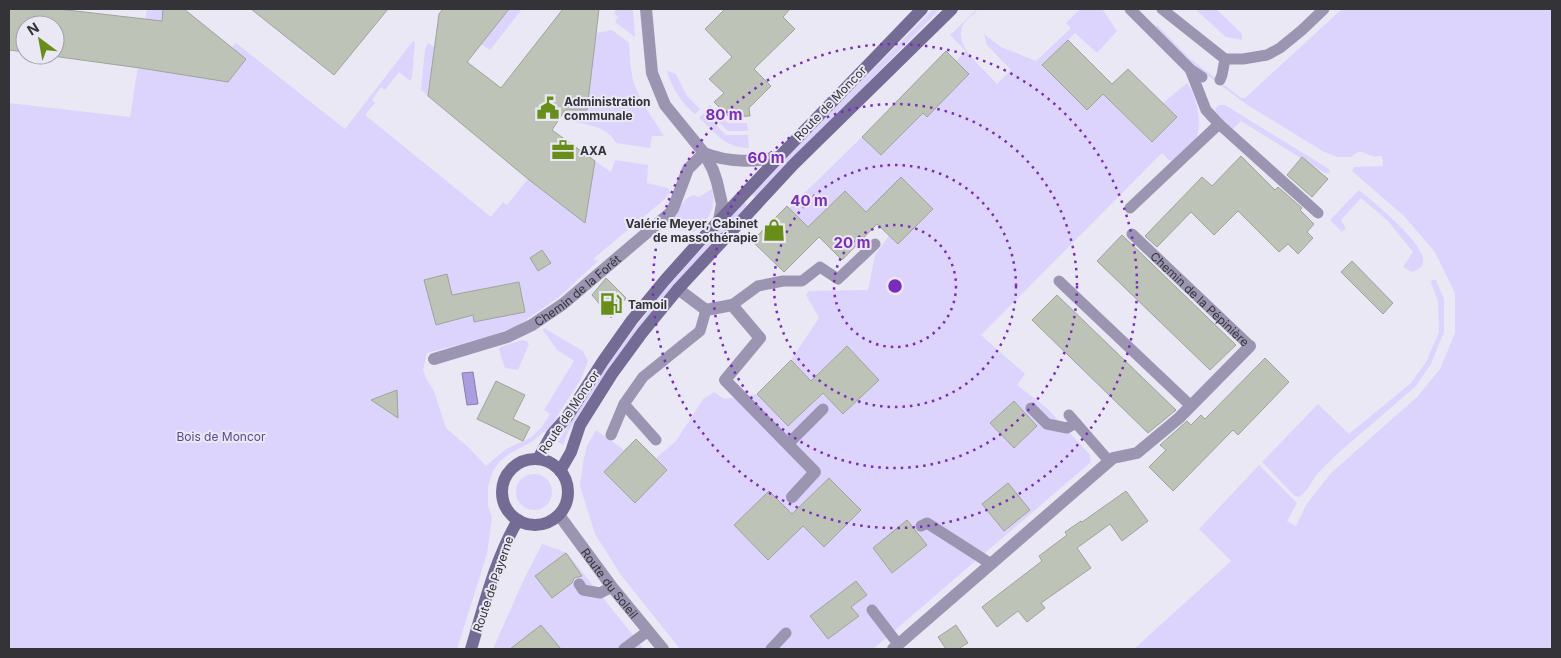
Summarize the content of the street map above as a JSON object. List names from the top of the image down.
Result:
{
  "streets": {
    "main road": ["Route de Moncor", "Route de Payerne"],
    "street": ["Chemin de la Forêt", "Chemin de la Pépinière", "Route du Soleil"]
  },
  "crossings": [
    ["Route de Moncor", "Route du Soleil"],
    ["Route de Moncor", "Route de Payerne"],
    ["Route du Soleil", "Route de Payerne"]
  ],
  "parks": ["Bois de Moncor"],
  "places": {
    "public building": ["Administration communale"],
    "office": ["AXA"],
    "shop": ["Valérie Meyer, Cabinet de massothérapie"],
    "fuel station": ["Tamoil"]
  },
  "north": "top left",
  "rings": [
    "80 m",
    "60 m",
    "40 m",
    "20 m"
  ]
}
